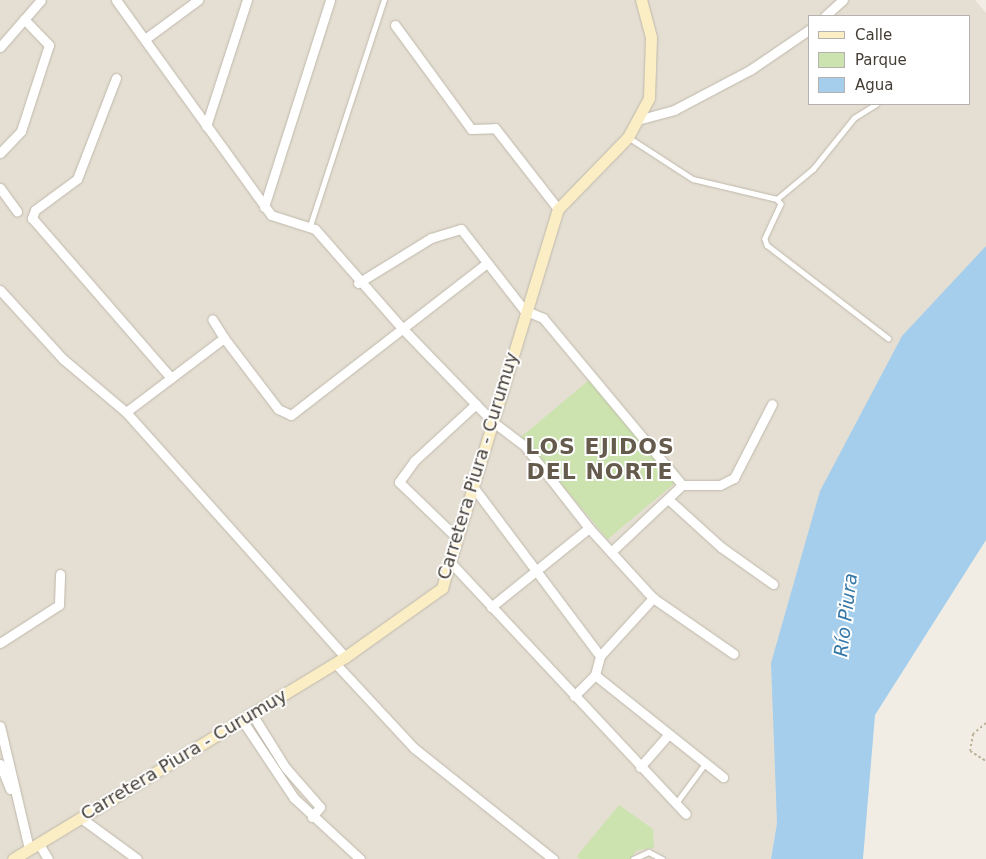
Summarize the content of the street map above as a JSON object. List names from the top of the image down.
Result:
{
  "streets": {
    "main road": ["Carretera Piura - Curumuy"]
  },
  "districts": ["LOS EJIDOS DEL NORTE"],
  "water": ["Río Piura"],
  "legend": ["Calle", "Parque", "Agua"]
}
